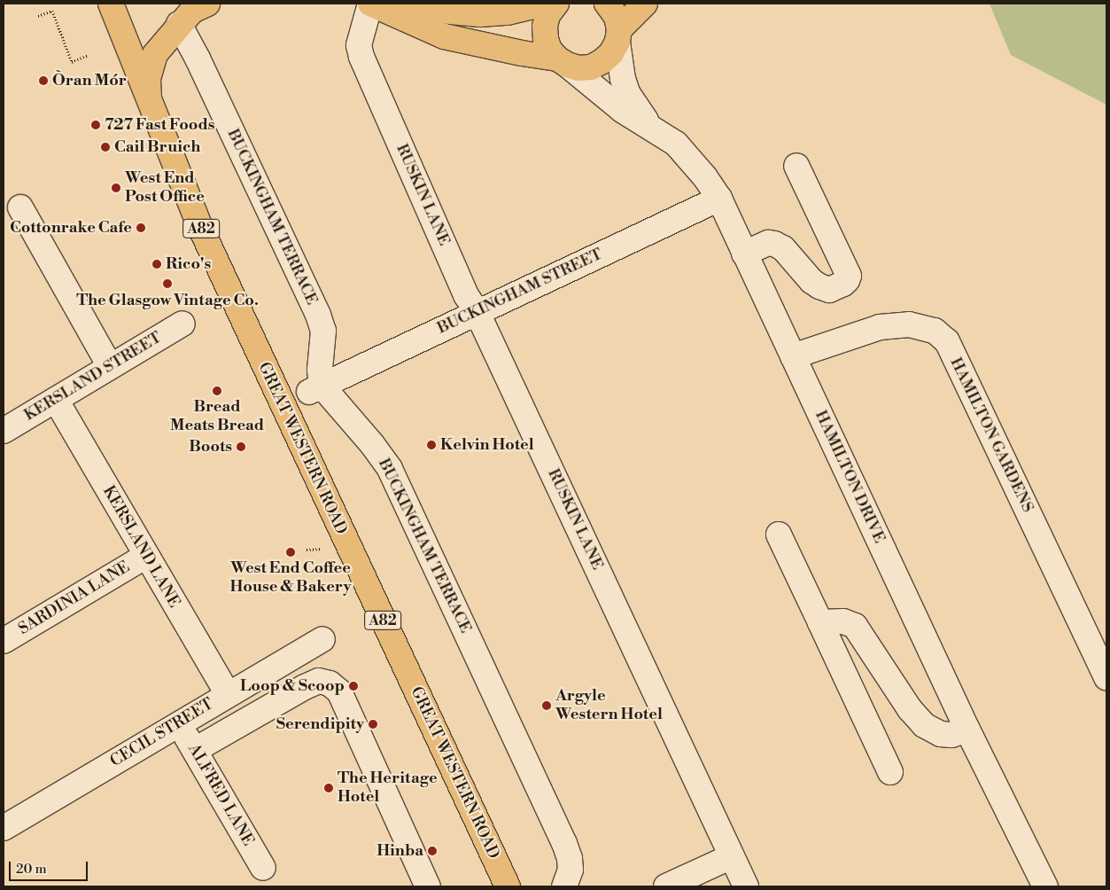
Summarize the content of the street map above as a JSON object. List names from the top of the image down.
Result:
{
  "streets": {
    "main road": ["A82", "GREAT WESTERN ROAD"],
    "street": [
      "RUSKIN LANE",
      "BUCKINGHAM TERRACE",
      "BUCKINGHAM STREET",
      "KERSLAND STREET",
      "HAMILTON GARDENS",
      "HAMILTON DRIVE",
      "KERSLAND LANE",
      "SARDINIA LANE",
      "CECIL STREET",
      "ALFRED LANE"
    ]
  },
  "crossings": [
    ["RUSKIN LANE", "BUCKINGHAM STREET"],
    ["BUCKINGHAM TERRACE", "BUCKINGHAM STREET"],
    ["BUCKINGHAM STREET", "HAMILTON DRIVE"],
    ["KERSLAND STREET", "KERSLAND LANE"],
    ["HAMILTON GARDENS", "HAMILTON DRIVE"],
    ["KERSLAND LANE", "SARDINIA LANE"],
    ["KERSLAND LANE", "CECIL STREET"],
    ["CECIL STREET", "ALFRED LANE"]
  ],
  "places": [
    "Òran Mór",
    "727 Fast Foods",
    "Cail Bruich",
    "West End Post Office",
    "Cottonrake Cafe",
    "Rico's",
    "The Glasgow Vintage Co.",
    "Bread Meats Bread",
    "Kelvin Hotel",
    "Boots",
    "West End Coffee House & Bakery",
    "Loop & Scoop",
    "Argyle Western Hotel",
    "Serendipity",
    "The Heritage Hotel",
    "Hinba"
  ],
  "scale_bar": "20 m"
}
